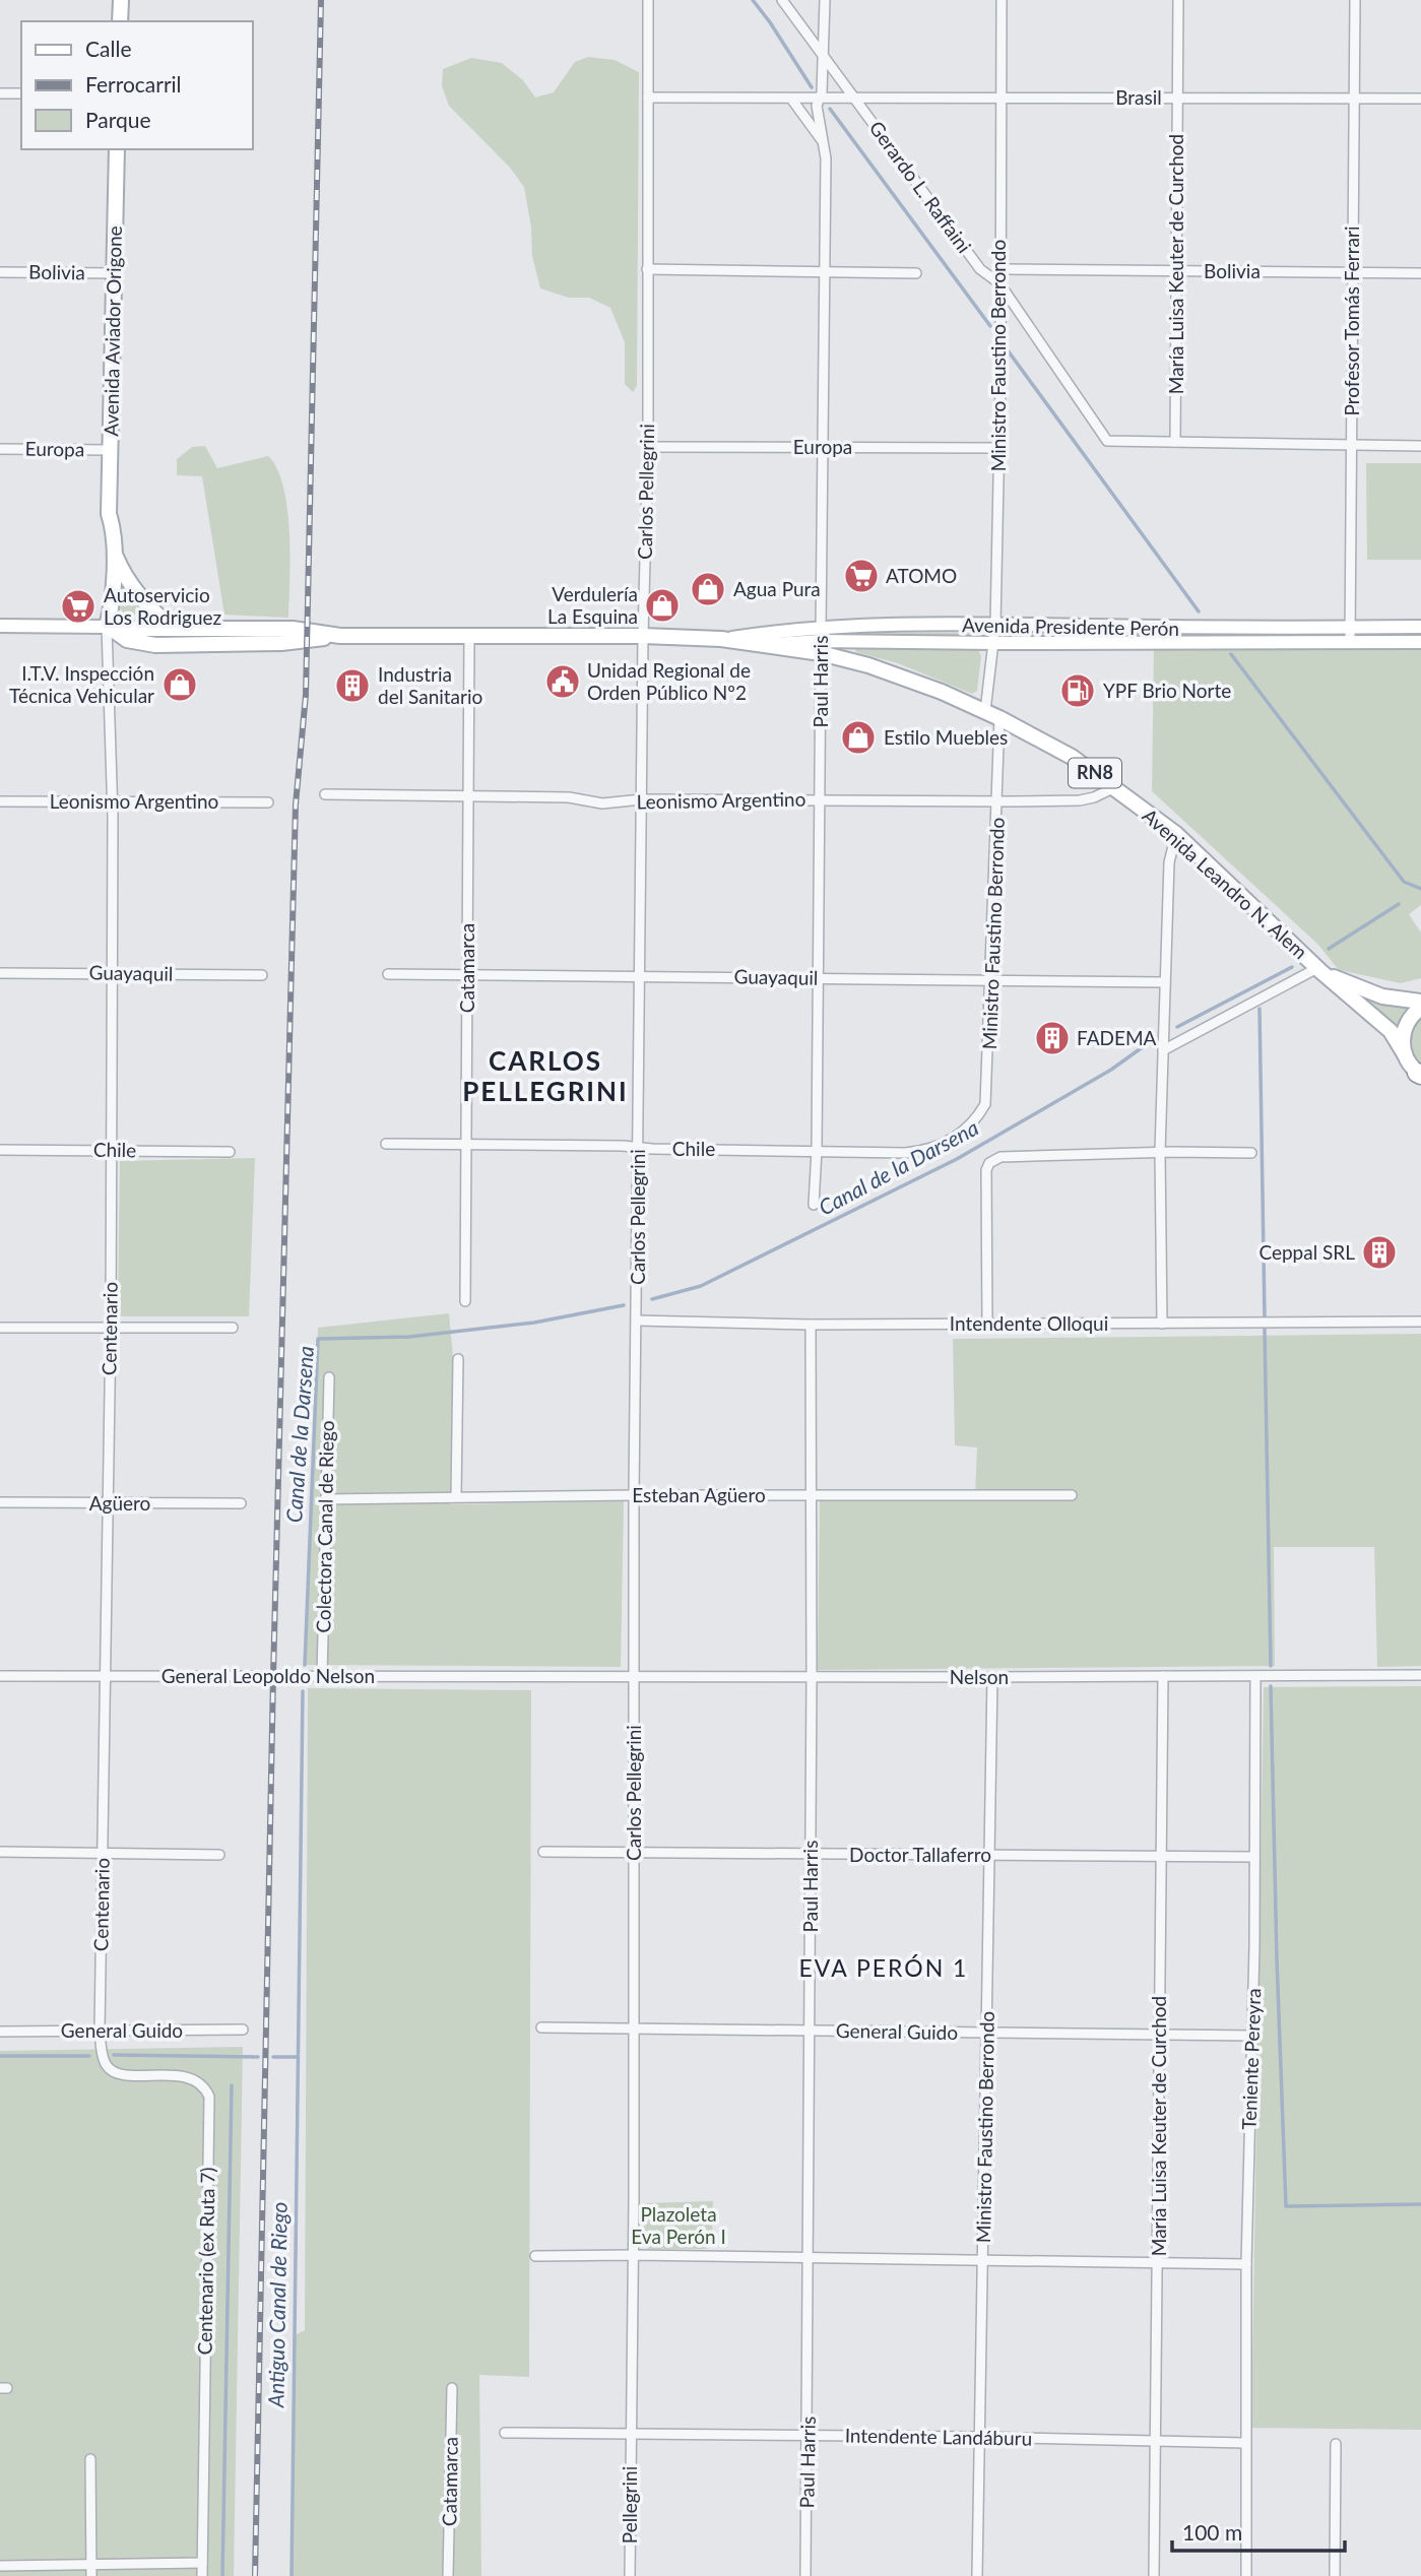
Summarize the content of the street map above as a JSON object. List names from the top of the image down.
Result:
{
  "streets": {
    "main road": [
      "Avenida Aviador Origone",
      "Avenida Presidente Perón",
      "RN8",
      "Avenida Leandro N. Alem"
    ],
    "street": [
      "Brasil",
      "Gerardo L. Raffaini",
      "María Luisa Keuter de Curchod",
      "Bolivia",
      "Profesor Tomás Ferrari",
      "Ministro Faustino Berrondo",
      "Europa",
      "Carlos Pellegrini",
      "Paul Harris",
      "Leonismo Argentino",
      "Catamarca",
      "Guayaquil",
      "Chile",
      "Intendente Olloqui",
      "Centenario",
      "Esteban Agüero",
      "Agüero",
      "Colectora Canal de Riego",
      "General Leopoldo Nelson",
      "Nelson",
      "Doctor Tallaferro",
      "General Guido",
      "Teniente Pereyra",
      "Centenario (ex Ruta 7)",
      "Intendente Landáburu",
      "Pellegrini"
    ]
  },
  "crossings": [
    ["Brasil", "Gerardo L. Raffaini"],
    ["Brasil", "María Luisa Keuter de Curchod"],
    ["Brasil", "Profesor Tomás Ferrari"],
    ["Brasil", "Ministro Faustino Berrondo"],
    ["Brasil", "Carlos Pellegrini"],
    ["Brasil", "Paul Harris"],
    ["Gerardo L. Raffaini", "María Luisa Keuter de Curchod"],
    ["Gerardo L. Raffaini", "Ministro Faustino Berrondo"],
    ["Gerardo L. Raffaini", "Paul Harris"],
    ["María Luisa Keuter de Curchod", "Bolivia"],
    ["María Luisa Keuter de Curchod", "Nelson"],
    ["María Luisa Keuter de Curchod", "Doctor Tallaferro"],
    ["María Luisa Keuter de Curchod", "General Guido"],
    ["María Luisa Keuter de Curchod", "Intendente Landáburu"],
    ["Bolivia", "Profesor Tomás Ferrari"],
    ["Bolivia", "Avenida Aviador Origone"],
    ["Bolivia", "Ministro Faustino Berrondo"],
    ["Profesor Tomás Ferrari", "Avenida Presidente Perón"],
    ["Avenida Aviador Origone", "Europa"],
    ["Avenida Aviador Origone", "Avenida Presidente Perón"],
    ["Avenida Aviador Origone", "Centenario"],
    ["Ministro Faustino Berrondo", "Europa"],
    ["Ministro Faustino Berrondo", "Avenida Presidente Perón"],
    ["Ministro Faustino Berrondo", "Leonismo Argentino"],
    ["Ministro Faustino Berrondo", "Avenida Leandro N. Alem"],
    ["Ministro Faustino Berrondo", "Guayaquil"],
    ["Ministro Faustino Berrondo", "Chile"],
    ["Ministro Faustino Berrondo", "Nelson"],
    ["Ministro Faustino Berrondo", "Doctor Tallaferro"],
    ["Ministro Faustino Berrondo", "General Guido"],
    ["Ministro Faustino Berrondo", "Intendente Landáburu"],
    ["Europa", "Carlos Pellegrini"],
    ["Europa", "Paul Harris"],
    ["Carlos Pellegrini", "Avenida Presidente Perón"],
    ["Carlos Pellegrini", "Leonismo Argentino"],
    ["Carlos Pellegrini", "Guayaquil"],
    ["Carlos Pellegrini", "Chile"],
    ["Carlos Pellegrini", "Intendente Olloqui"],
    ["Carlos Pellegrini", "Esteban Agüero"],
    ["Carlos Pellegrini", "Nelson"],
    ["Carlos Pellegrini", "Doctor Tallaferro"],
    ["Carlos Pellegrini", "General Guido"],
    ["Carlos Pellegrini", "Intendente Landáburu"],
    ["Carlos Pellegrini", "Pellegrini"],
    ["Avenida Presidente Perón", "Paul Harris"],
    ["Avenida Presidente Perón", "Avenida Leandro N. Alem"],
    ["Avenida Presidente Perón", "Catamarca"],
    ["Avenida Presidente Perón", "Centenario"],
    ["Paul Harris", "Leonismo Argentino"],
    ["Paul Harris", "Avenida Leandro N. Alem"],
    ["Paul Harris", "Guayaquil"],
    ["Paul Harris", "Chile"],
    ["Paul Harris", "Intendente Olloqui"],
    ["Paul Harris", "Esteban Agüero"],
    ["Paul Harris", "Nelson"],
    ["Paul Harris", "Doctor Tallaferro"],
    ["Paul Harris", "General Guido"],
    ["Paul Harris", "Intendente Landáburu"],
    ["RN8", "Avenida Leandro N. Alem"],
    ["Leonismo Argentino", "Avenida Leandro N. Alem"],
    ["Leonismo Argentino", "Catamarca"],
    ["Leonismo Argentino", "Centenario"],
    ["Catamarca", "Guayaquil"],
    ["Catamarca", "Chile"],
    ["Guayaquil", "Centenario"],
    ["Chile", "Centenario"],
    ["Centenario", "Agüero"],
    ["Centenario", "General Leopoldo Nelson"],
    ["Centenario", "General Guido"],
    ["Centenario", "Centenario (ex Ruta 7)"],
    ["Esteban Agüero", "Colectora Canal de Riego"],
    ["Colectora Canal de Riego", "General Leopoldo Nelson"],
    ["General Leopoldo Nelson", "Nelson"],
    ["Nelson", "Teniente Pereyra"],
    ["Doctor Tallaferro", "Teniente Pereyra"],
    ["General Guido", "Teniente Pereyra"],
    ["General Guido", "Centenario (ex Ruta 7)"],
    ["Teniente Pereyra", "Intendente Landáburu"],
    ["Intendente Landáburu", "Pellegrini"]
  ],
  "districts": ["CARLOS PELLEGRINI", "EVA PERÓN 1"],
  "water": ["Canal de la Darsena", "Antiguo Canal de Riego"],
  "parks": ["Plazoleta Eva Perón I"],
  "places": {
    "supermarket": ["ATOMO", "Autoservicio Los Rodriguez"],
    "shop": [
      "Agua Pura",
      "Verdulería La Esquina",
      "I.T.V. Inspección Técnica Vehicular",
      "Estilo Muebles"
    ],
    "public building": ["Unidad Regional de Orden Público Nº2"],
    "building": ["Industria del Sanitario", "FADEMA", "Ceppal SRL"],
    "fuel station": ["YPF Brio Norte"]
  },
  "legend": ["Calle", "Ferrocarril", "Parque"],
  "scale_bar": "100 m"
}
